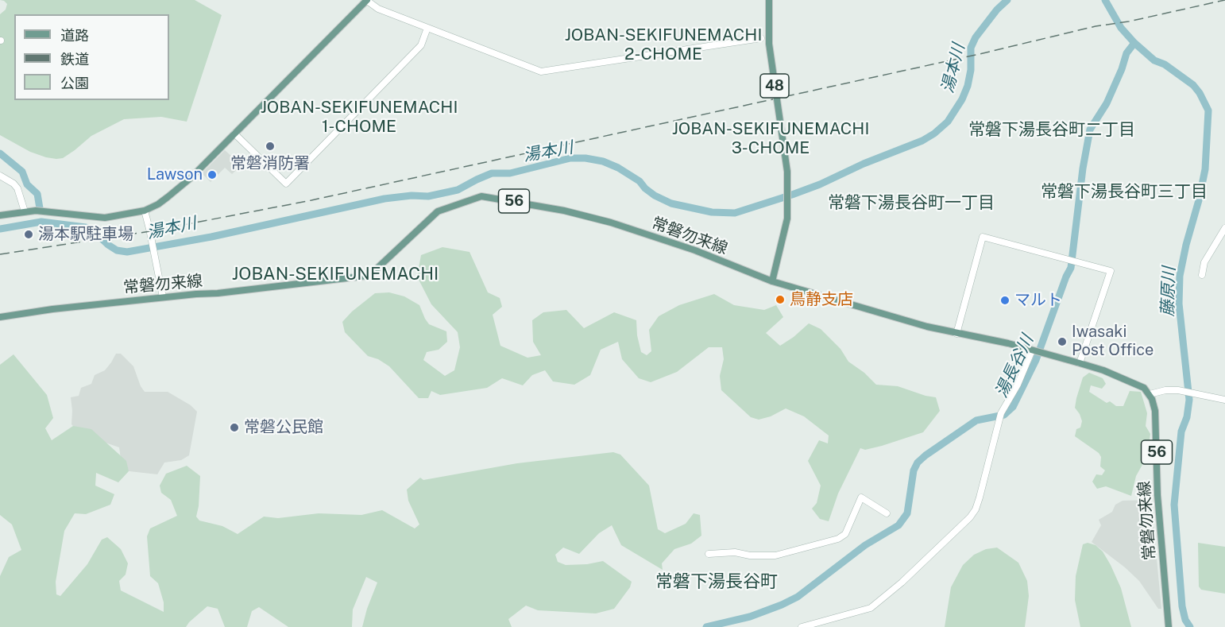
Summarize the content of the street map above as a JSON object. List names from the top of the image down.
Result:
{
  "streets": {
    "main road": ["48", "56", "常磐勿来線"]
  },
  "crossings": [
    ["48", "常磐勿来線"]
  ],
  "districts": [
    "JOBAN-SEKIFUNEMACHI 2-CHOME",
    "JOBAN-SEKIFUNEMACHI 1-CHOME",
    "JOBAN-SEKIFUNEMACHI 3-CHOME",
    "常磐下湯長谷町二丁目",
    "常磐下湯長谷町三丁目",
    "常磐下湯長谷町一丁目",
    "JOBAN-SEKIFUNEMACHI",
    "常磐下湯長谷町"
  ],
  "water": ["湯本川", "藤原川", "湯長谷川"],
  "places": [
    "常磐消防署",
    "Lawson",
    "湯本駅駐車場",
    "鳥静支店",
    "マルト",
    "Iwasaki Post Office",
    "常磐公民館"
  ],
  "legend": ["道路", "鉄道", "公園"]
}
